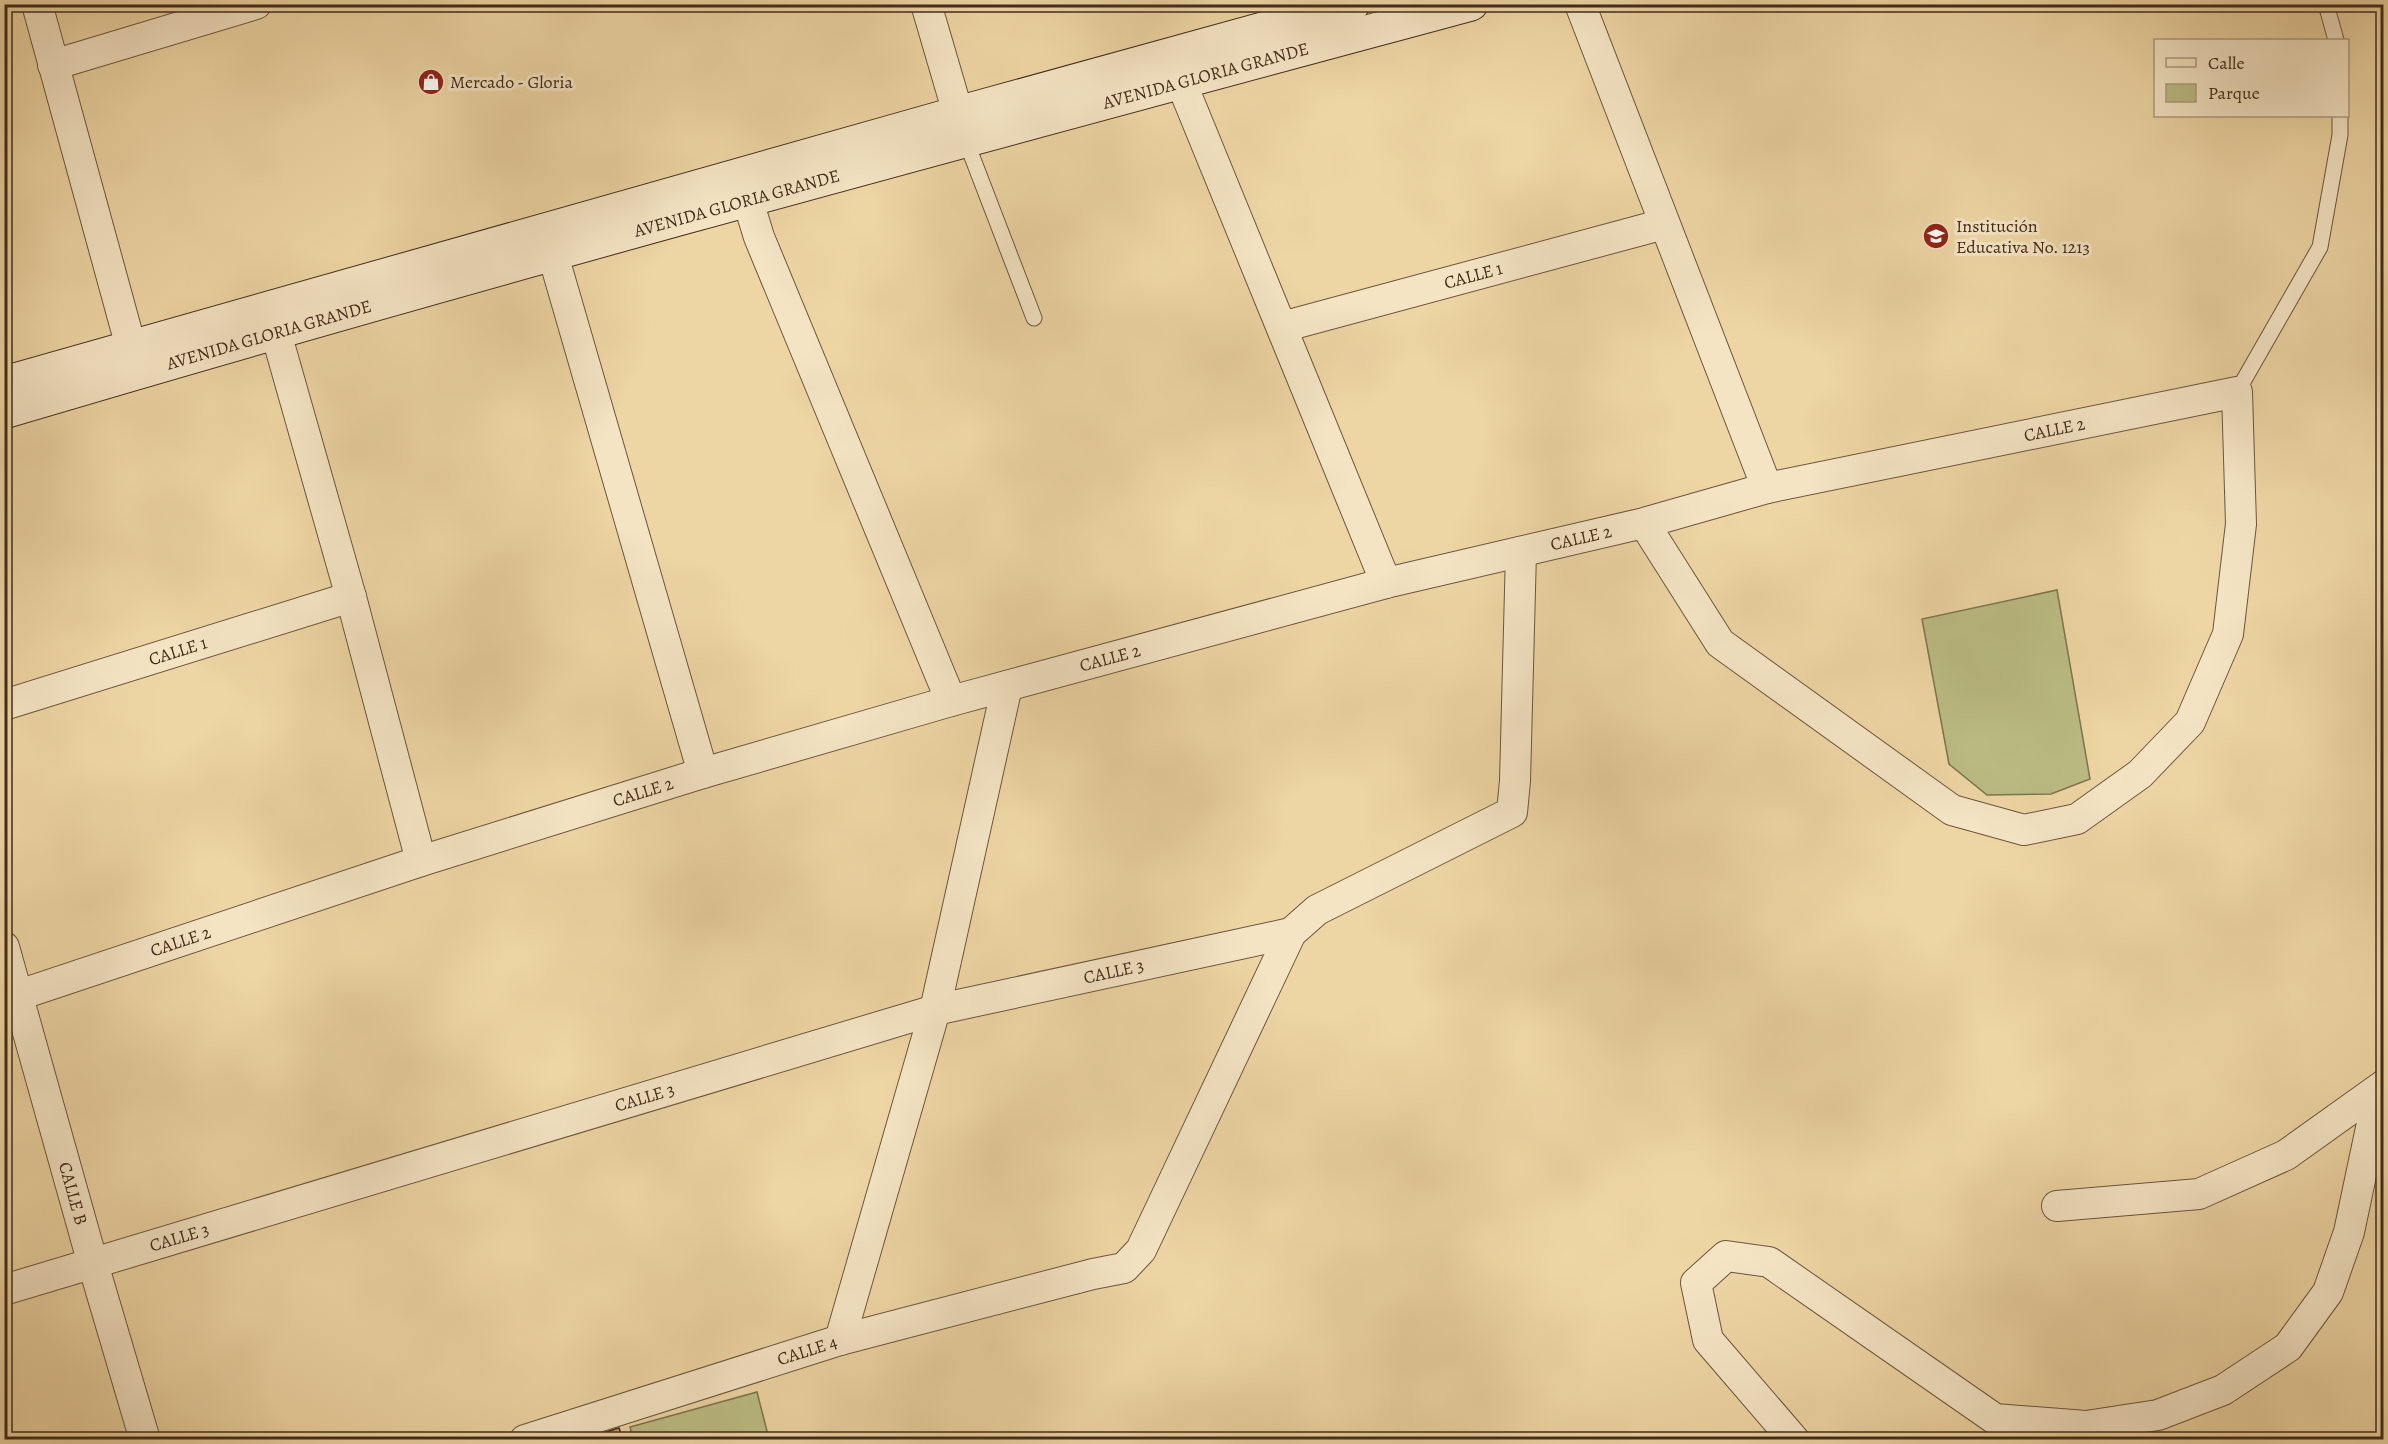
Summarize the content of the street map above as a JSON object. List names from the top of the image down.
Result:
{
  "streets": {
    "street": [
      "AVENIDA GLORIA GRANDE",
      "CALLE 1",
      "CALLE 2",
      "CALLE 3",
      "CALLE B",
      "CALLE 4"
    ]
  },
  "crossings": [
    ["CALLE 2", "CALLE B"],
    ["CALLE 3", "CALLE B"],
    ["CALLE 3", "CALLE 4"]
  ],
  "places": {
    "shop": ["Mercado - Gloria"],
    "school or university": ["Institución Educativa No. 1213"]
  },
  "legend": ["Calle", "Parque"]
}
